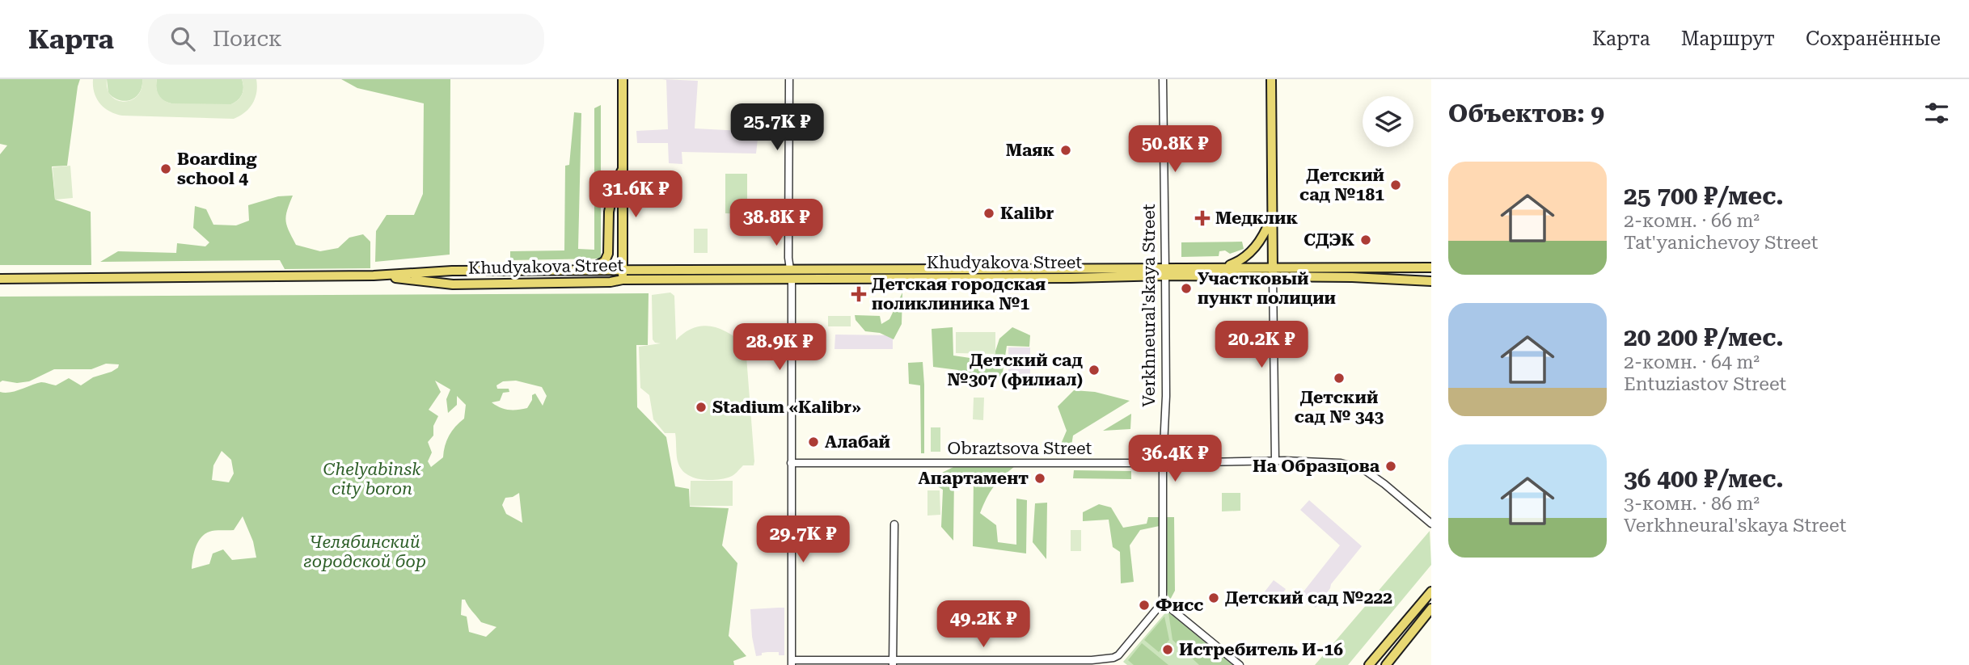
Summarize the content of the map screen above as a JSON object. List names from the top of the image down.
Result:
{
  "streets": {
    "main road": ["Khudyakova Street"],
    "street": ["Verkhneural'skaya Street", "Obraztsova Street"]
  },
  "crossings": [
    ["Khudyakova Street", "Verkhneural'skaya Street"],
    ["Verkhneural'skaya Street", "Obraztsova Street"]
  ],
  "parks": ["Chelyabinsk city boron", "Челябинский городской бор"],
  "places": {
    "other": [
      "Маяк",
      "Boarding school 4",
      "Детский сад №181",
      "Kalibr",
      "СДЭК",
      "Участковый пункт полиции",
      "Детский сад №307 (филиал)",
      "Детский сад № 343",
      "Stadium «Kalibr»",
      "Алабай",
      "На Образцова",
      "Апартамент",
      "Детский сад №222",
      "Фисс",
      "Истребитель И-16"
    ],
    "health": ["Медклик", "Детская городская поликлиника №1"]
  },
  "page": {
    "header": "Карта",
    "search": "Поиск",
    "nav": ["Карта", "Маршрут", "Сохранённые"],
    "heading": "Объектов: 9",
    "price": [
      "25.7K ₽",
      "50.8K ₽",
      "31.6K ₽",
      "38.8K ₽",
      "20.2K ₽",
      "28.9K ₽",
      "36.4K ₽",
      "29.7K ₽",
      "49.2K ₽"
    ],
    "list": [
      {
        "name": "25 700 ₽/мес.",
        "note": "2-комн. · 66 m² · Tat'yanichevoy Street"
      },
      {
        "name": "20 200 ₽/мес.",
        "note": "2-комн. · 64 m² · Entuziastov Street"
      },
      {
        "name": "36 400 ₽/мес.",
        "note": "3-комн. · 86 m² · Verkhneural'skaya Street"
      }
    ]
  }
}
